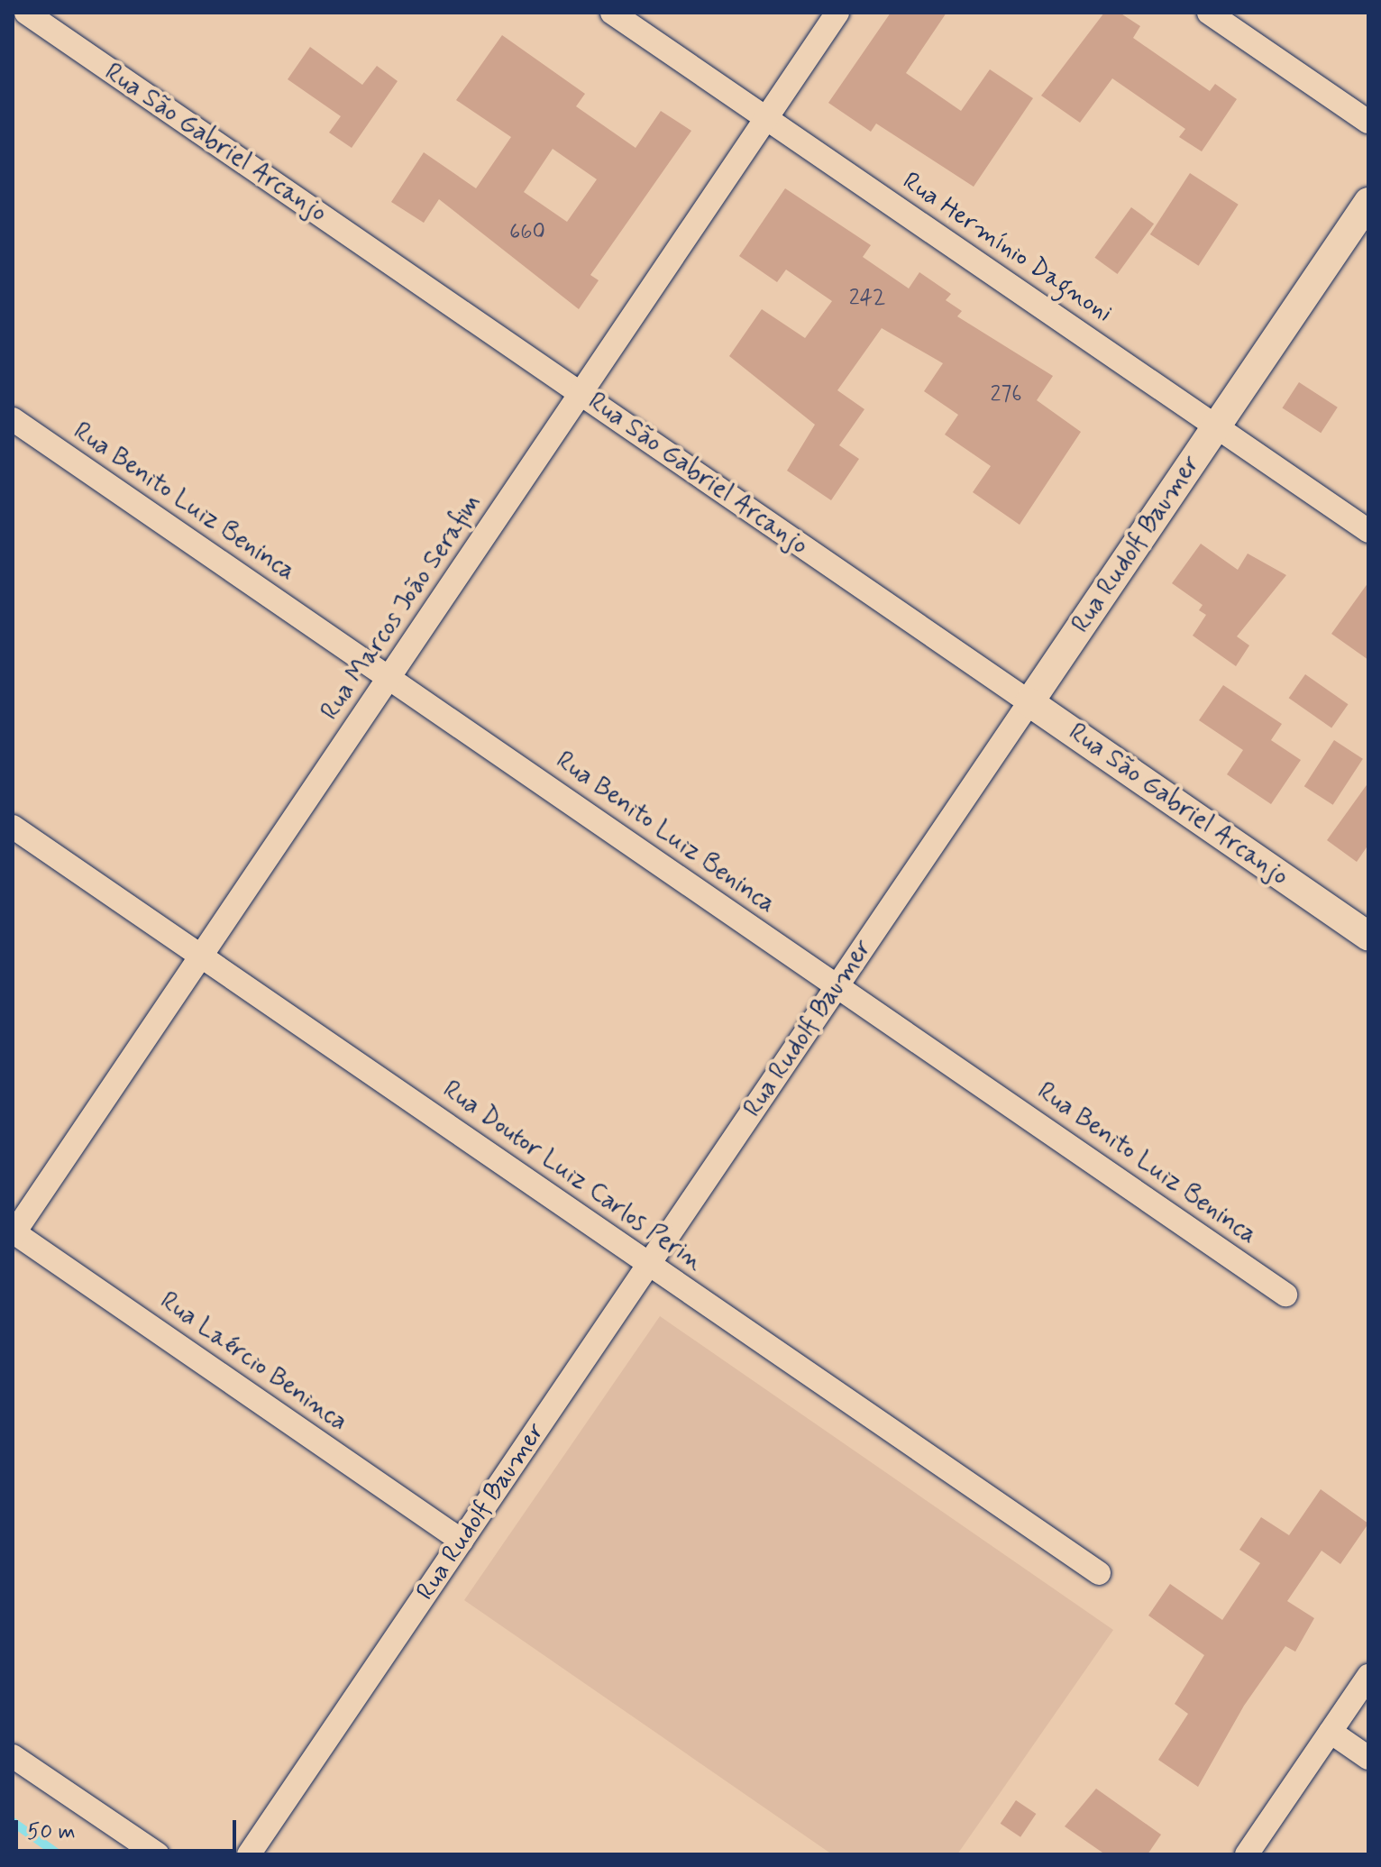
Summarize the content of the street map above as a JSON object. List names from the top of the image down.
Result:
{
  "streets": {
    "street": [
      "Rua São Gabriel Arcanjo",
      "Rua Hermínio Dagnoni",
      "Rua Benito Luiz Beninca",
      "Rua Rudolf Baumer",
      "Rua Marcos João Serafim",
      "Rua Doutor Luiz Carlos Perin",
      "Rua Laércio Beninca"
    ]
  },
  "crossings": [
    ["Rua São Gabriel Arcanjo", "Rua Rudolf Baumer"],
    ["Rua São Gabriel Arcanjo", "Rua Marcos João Serafim"],
    ["Rua Hermínio Dagnoni", "Rua Rudolf Baumer"],
    ["Rua Hermínio Dagnoni", "Rua Marcos João Serafim"],
    ["Rua Benito Luiz Beninca", "Rua Rudolf Baumer"],
    ["Rua Benito Luiz Beninca", "Rua Marcos João Serafim"],
    ["Rua Rudolf Baumer", "Rua Doutor Luiz Carlos Perin"],
    ["Rua Rudolf Baumer", "Rua Laércio Beninca"],
    ["Rua Marcos João Serafim", "Rua Doutor Luiz Carlos Perin"],
    ["Rua Marcos João Serafim", "Rua Laércio Beninca"]
  ],
  "house_numbers": ["660", "242", "276"],
  "scale_bar": "50 m"
}
